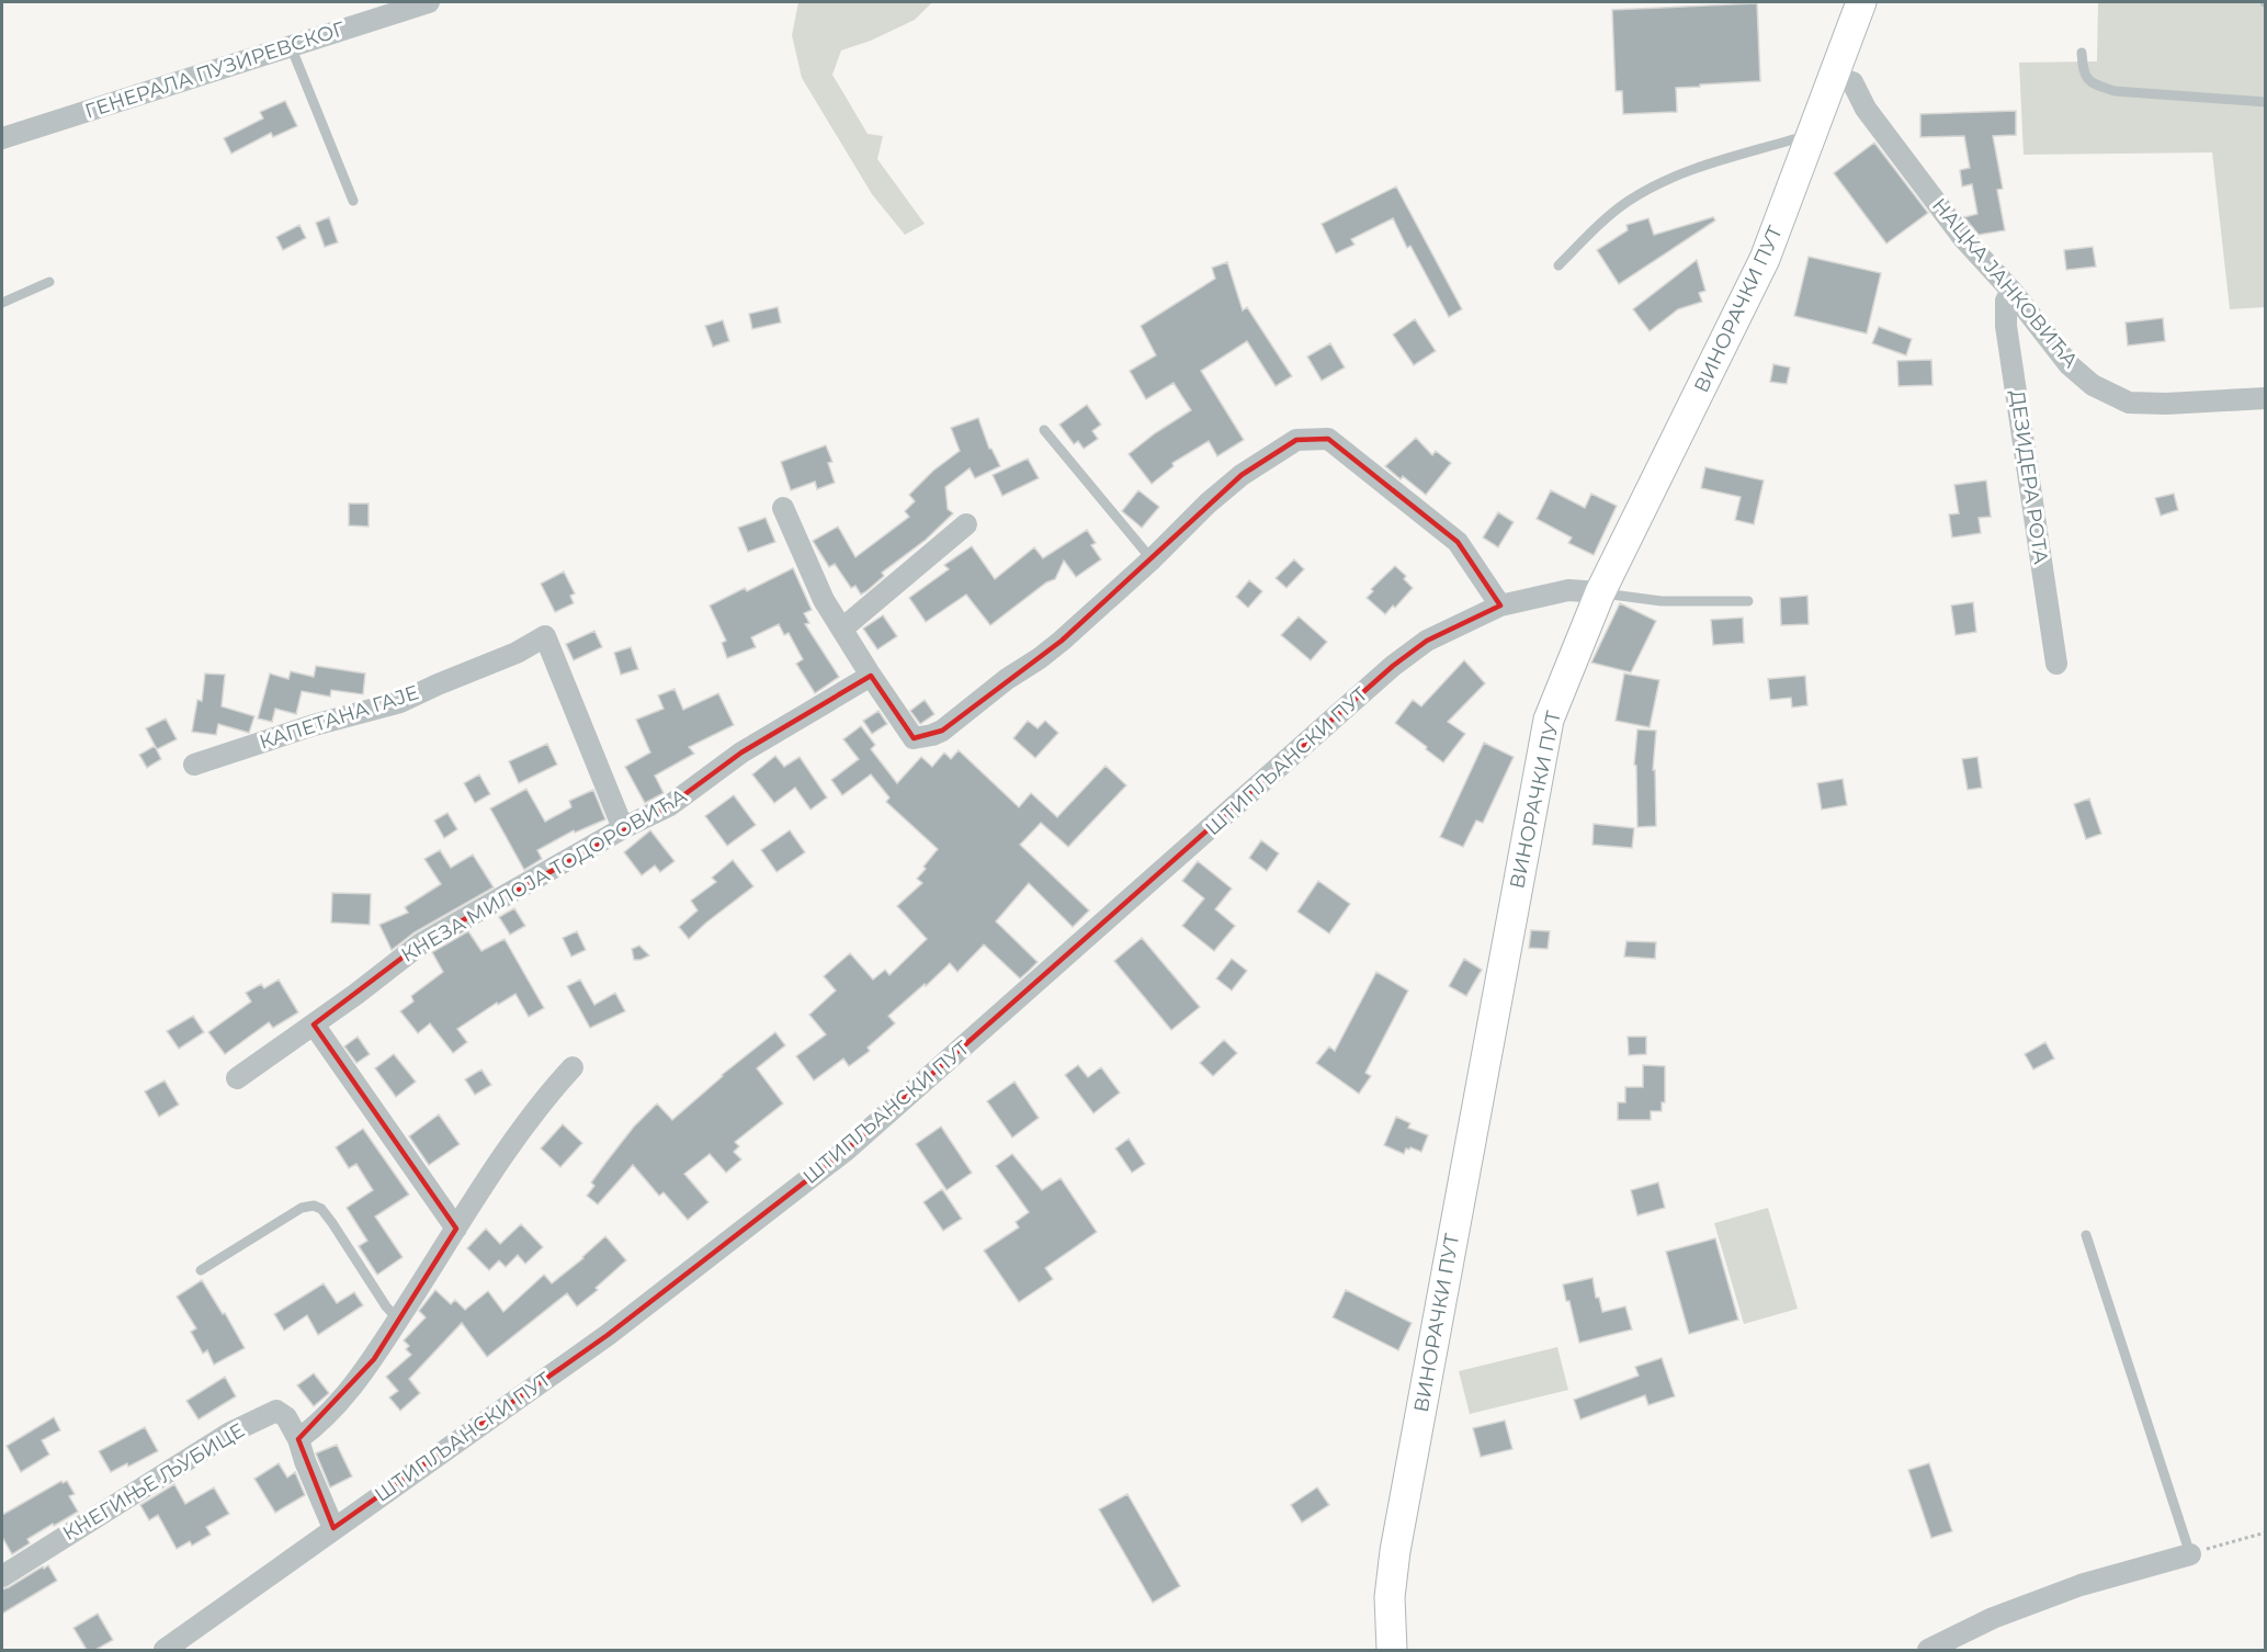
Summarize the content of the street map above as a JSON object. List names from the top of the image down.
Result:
{
  "streets": {
    "street": [
      "ГЕНЕРАЛА ПУЗИРЕВСКОГ",
      "НАЦКА ЈАНКОВИЋА",
      "ВИНОРАЧКИ ПУТ",
      "ДЕЗИДЕРА РОТА",
      "КАПЕТАНА ГАЈЕ",
      "ШТИПЉАНСКИ ПУТ",
      "КНЕЗА МИЛОЈА ТОДОРОВИЋА",
      "КНЕГИЊЕ ЉУБИЦЕ"
    ]
  },
  "crossings": [
    ["НАЦКА ЈАНКОВИЋА", "ВИНОРАЧКИ ПУТ"],
    ["НАЦКА ЈАНКОВИЋА", "ДЕЗИДЕРА РОТА"],
    ["ВИНОРАЧКИ ПУТ", "ШТИПЉАНСКИ ПУТ"],
    ["КАПЕТАНА ГАЈЕ", "КНЕЗА МИЛОЈА ТОДОРОВИЋА"]
  ]
}
